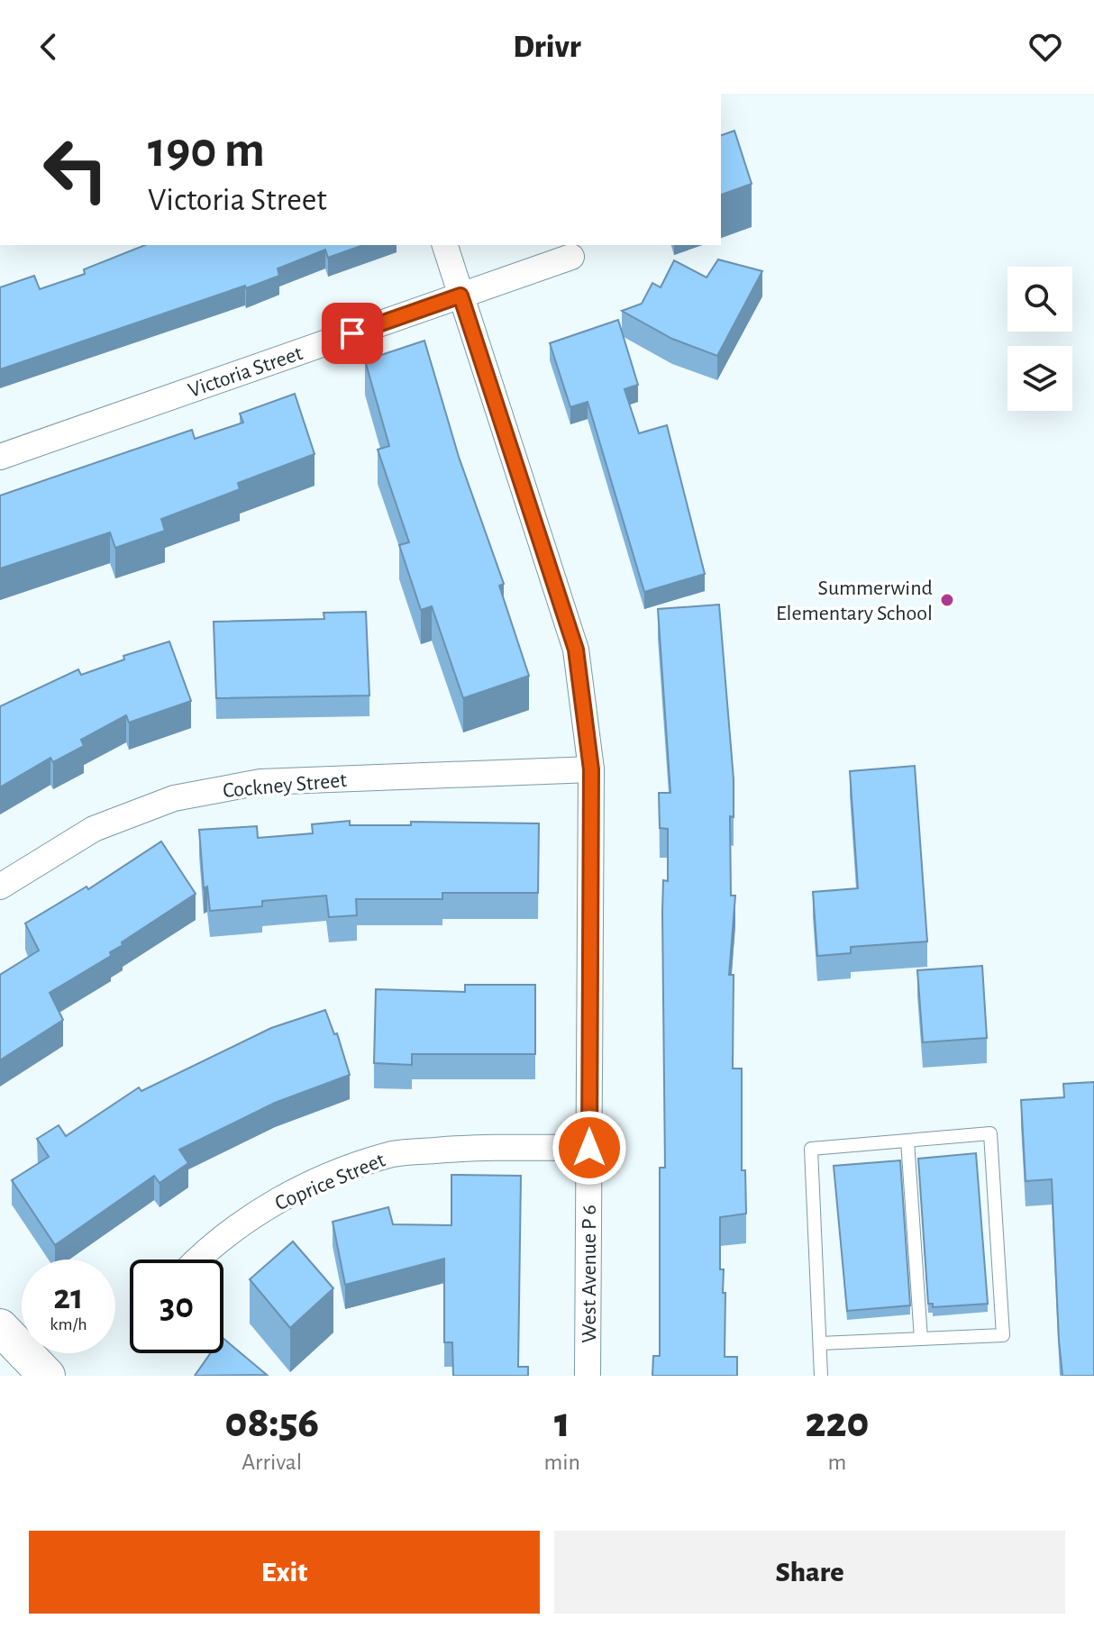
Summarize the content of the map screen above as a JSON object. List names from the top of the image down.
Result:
{
  "streets": {
    "street": [
      "Victoria Street",
      "Cockney Street",
      "Coprice Street",
      "West Avenue P 6"
    ]
  },
  "crossings": [
    ["Victoria Street", "West Avenue P 6"],
    ["Cockney Street", "West Avenue P 6"],
    ["Coprice Street", "West Avenue P 6"]
  ],
  "places": ["Summerwind Elementary School"],
  "page": {
    "header": "Drivr",
    "turn": ["190 m", "Victoria Street"],
    "speed": "21 km/h",
    "limit": "30",
    "eta": [
      "08:56",
      "Arrival",
      "1",
      "min",
      "220",
      "m"
    ],
    "buttons": ["Exit", "Share"]
  }
}
